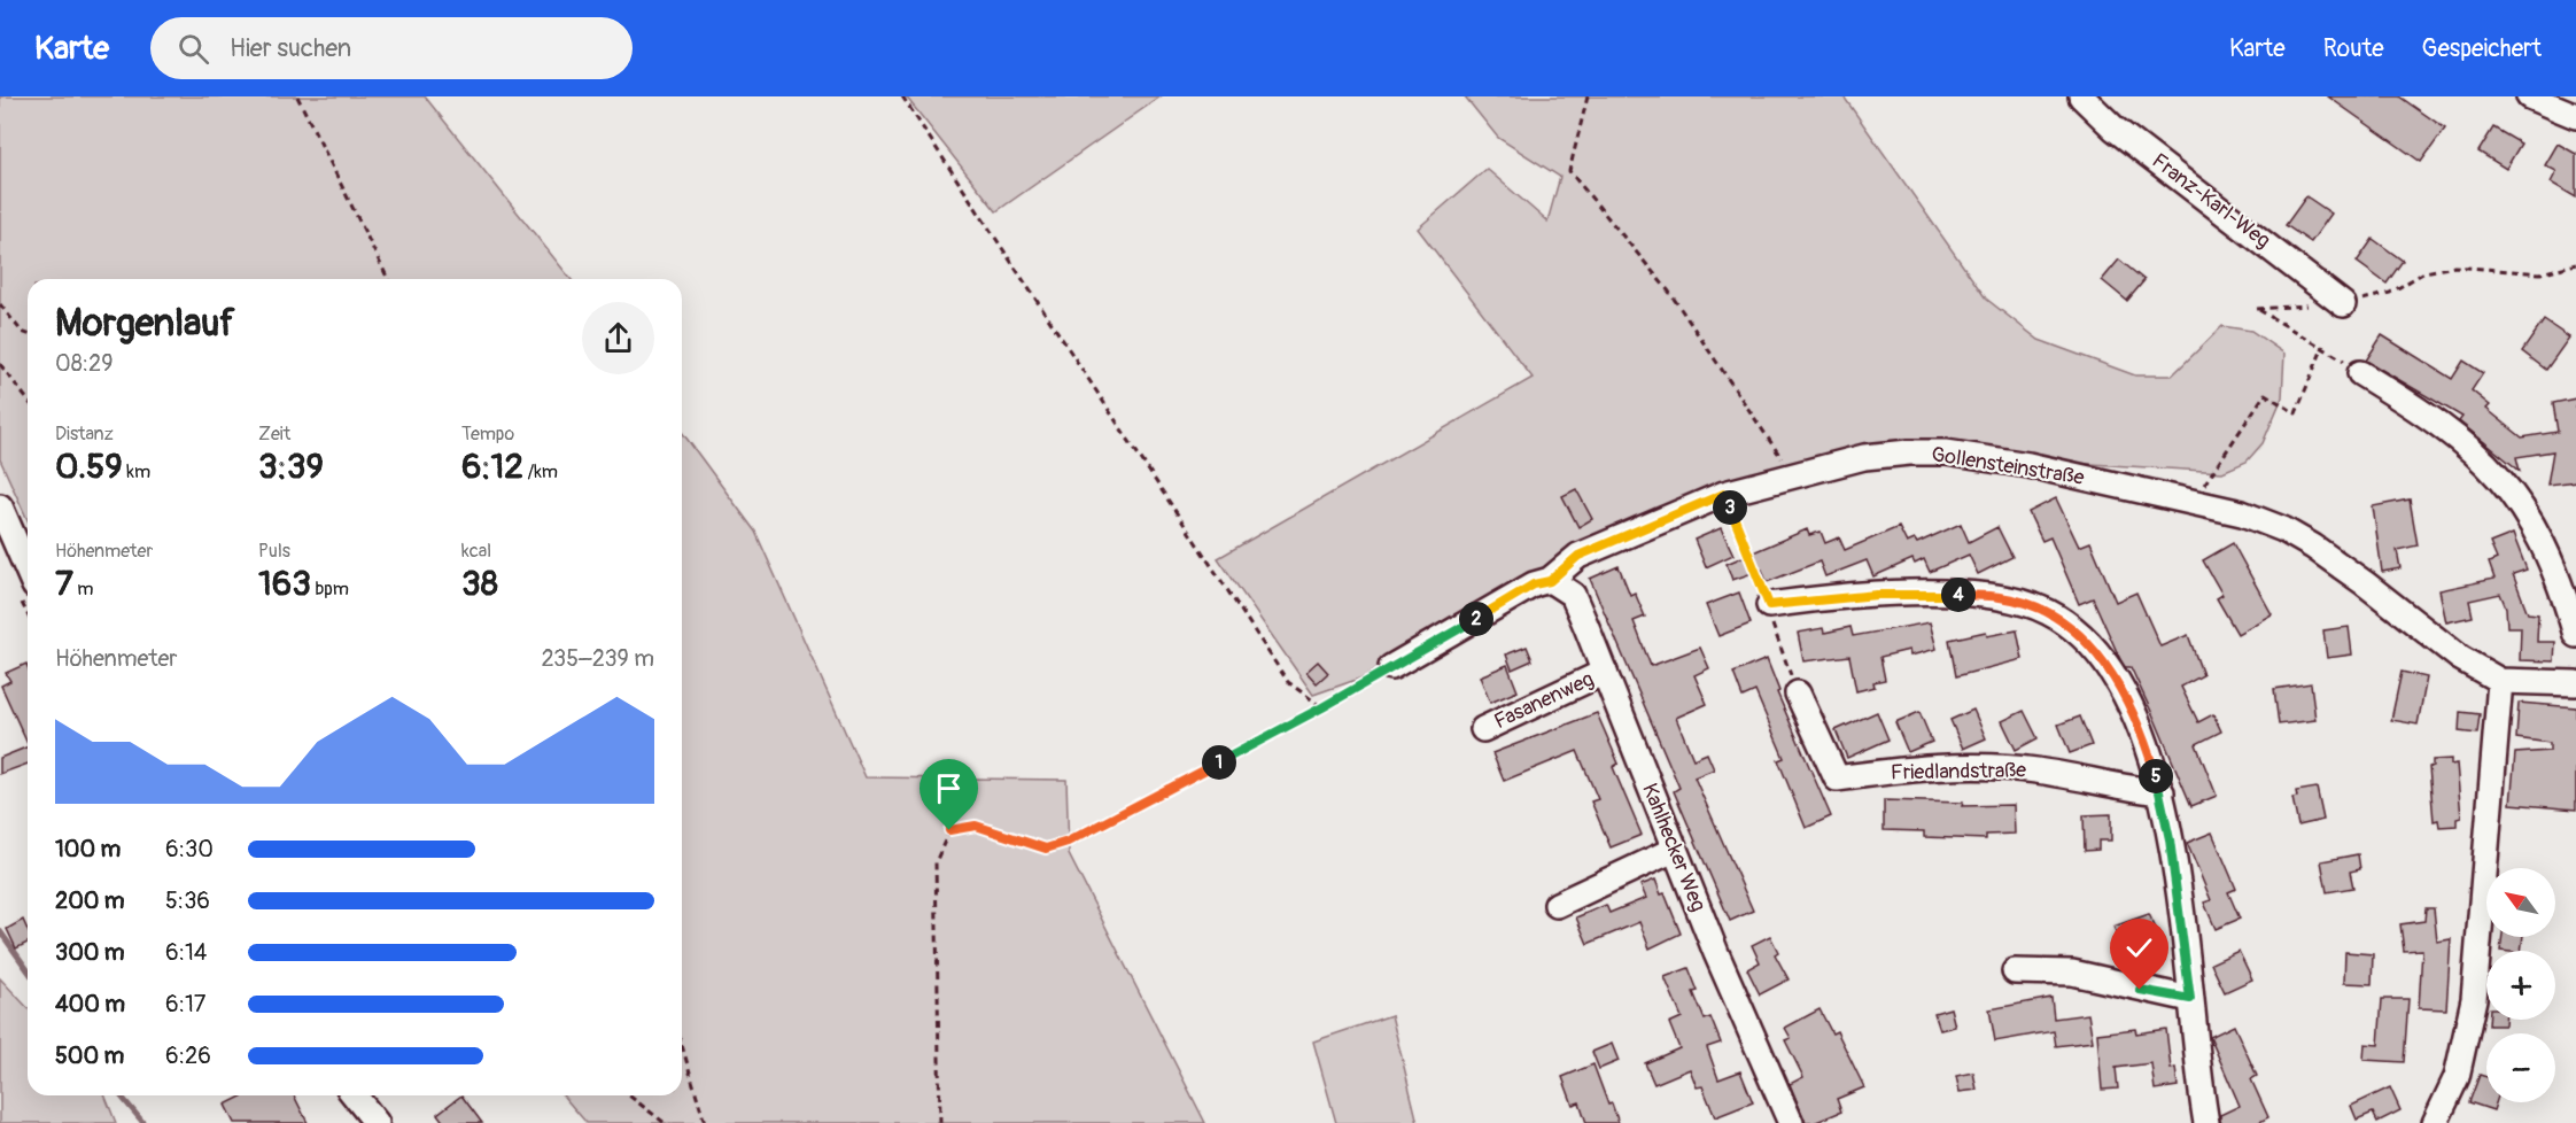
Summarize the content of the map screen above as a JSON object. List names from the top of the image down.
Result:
{
  "streets": {
    "street": [
      "Franz-Karl-Weg",
      "Gollensteinstraße",
      "Fasanenweg",
      "Friedlandstraße",
      "Kahlhecker Weg"
    ]
  },
  "crossings": [
    ["Gollensteinstraße", "Kahlhecker Weg"],
    ["Fasanenweg", "Kahlhecker Weg"]
  ],
  "north": "top left",
  "page": {
    "header": "Karte",
    "search": "Hier suchen",
    "nav": ["Karte", "Route", "Gespeichert"],
    "heading": ["Morgenlauf", "08:29"],
    "stats": [
      ["Distanz", "0.59 km"],
      ["Zeit", "3:39"],
      ["Tempo", "6:12 /km"],
      ["Höhenmeter", "7 m"],
      ["Puls", "163 bpm"],
      ["kcal", "38"]
    ],
    "pins": [
      "3",
      "4",
      "2",
      "1",
      "5"
    ],
    "chart": ["Höhenmeter", "235–239 m"],
    "list": [
      {
        "name": "100 m",
        "note": "6:30"
      },
      {
        "name": "200 m",
        "note": "5:36"
      },
      {
        "name": "300 m",
        "note": "6:14"
      },
      {
        "name": "400 m",
        "note": "6:17"
      },
      {
        "name": "500 m",
        "note": "6:26"
      }
    ],
    "map_buttons": ["+", "−"]
  }
}
